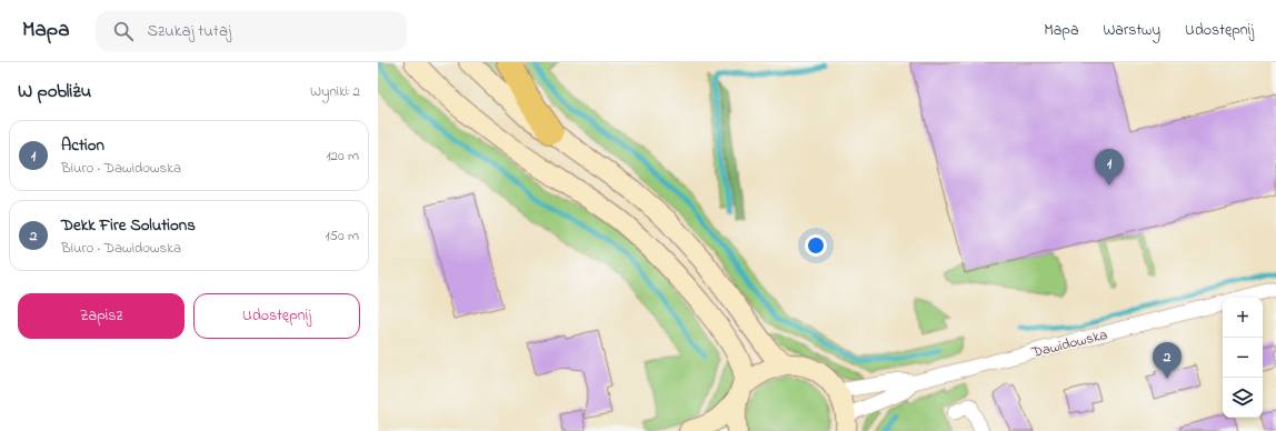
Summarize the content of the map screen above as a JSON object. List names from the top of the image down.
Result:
{
  "streets": {
    "street": ["Dawidowska"]
  },
  "page": {
    "header": "Mapa",
    "search": "Szukaj tutaj",
    "nav": ["Mapa", "Warstwy", "Udostępnij"],
    "heading": ["W pobliżu", "Wyniki: 2"],
    "list": [
      {
        "mark": "1",
        "name": "Action",
        "note": "Biuro · Dawidowska",
        "value": "120 m"
      },
      {
        "mark": "2",
        "name": "Dekk Fire Solutions",
        "note": "Biuro · Dawidowska",
        "value": "150 m"
      }
    ],
    "pins": ["1", "2"],
    "buttons": ["Zapisz", "Udostępnij"],
    "map_buttons": ["+", "−"]
  }
}
